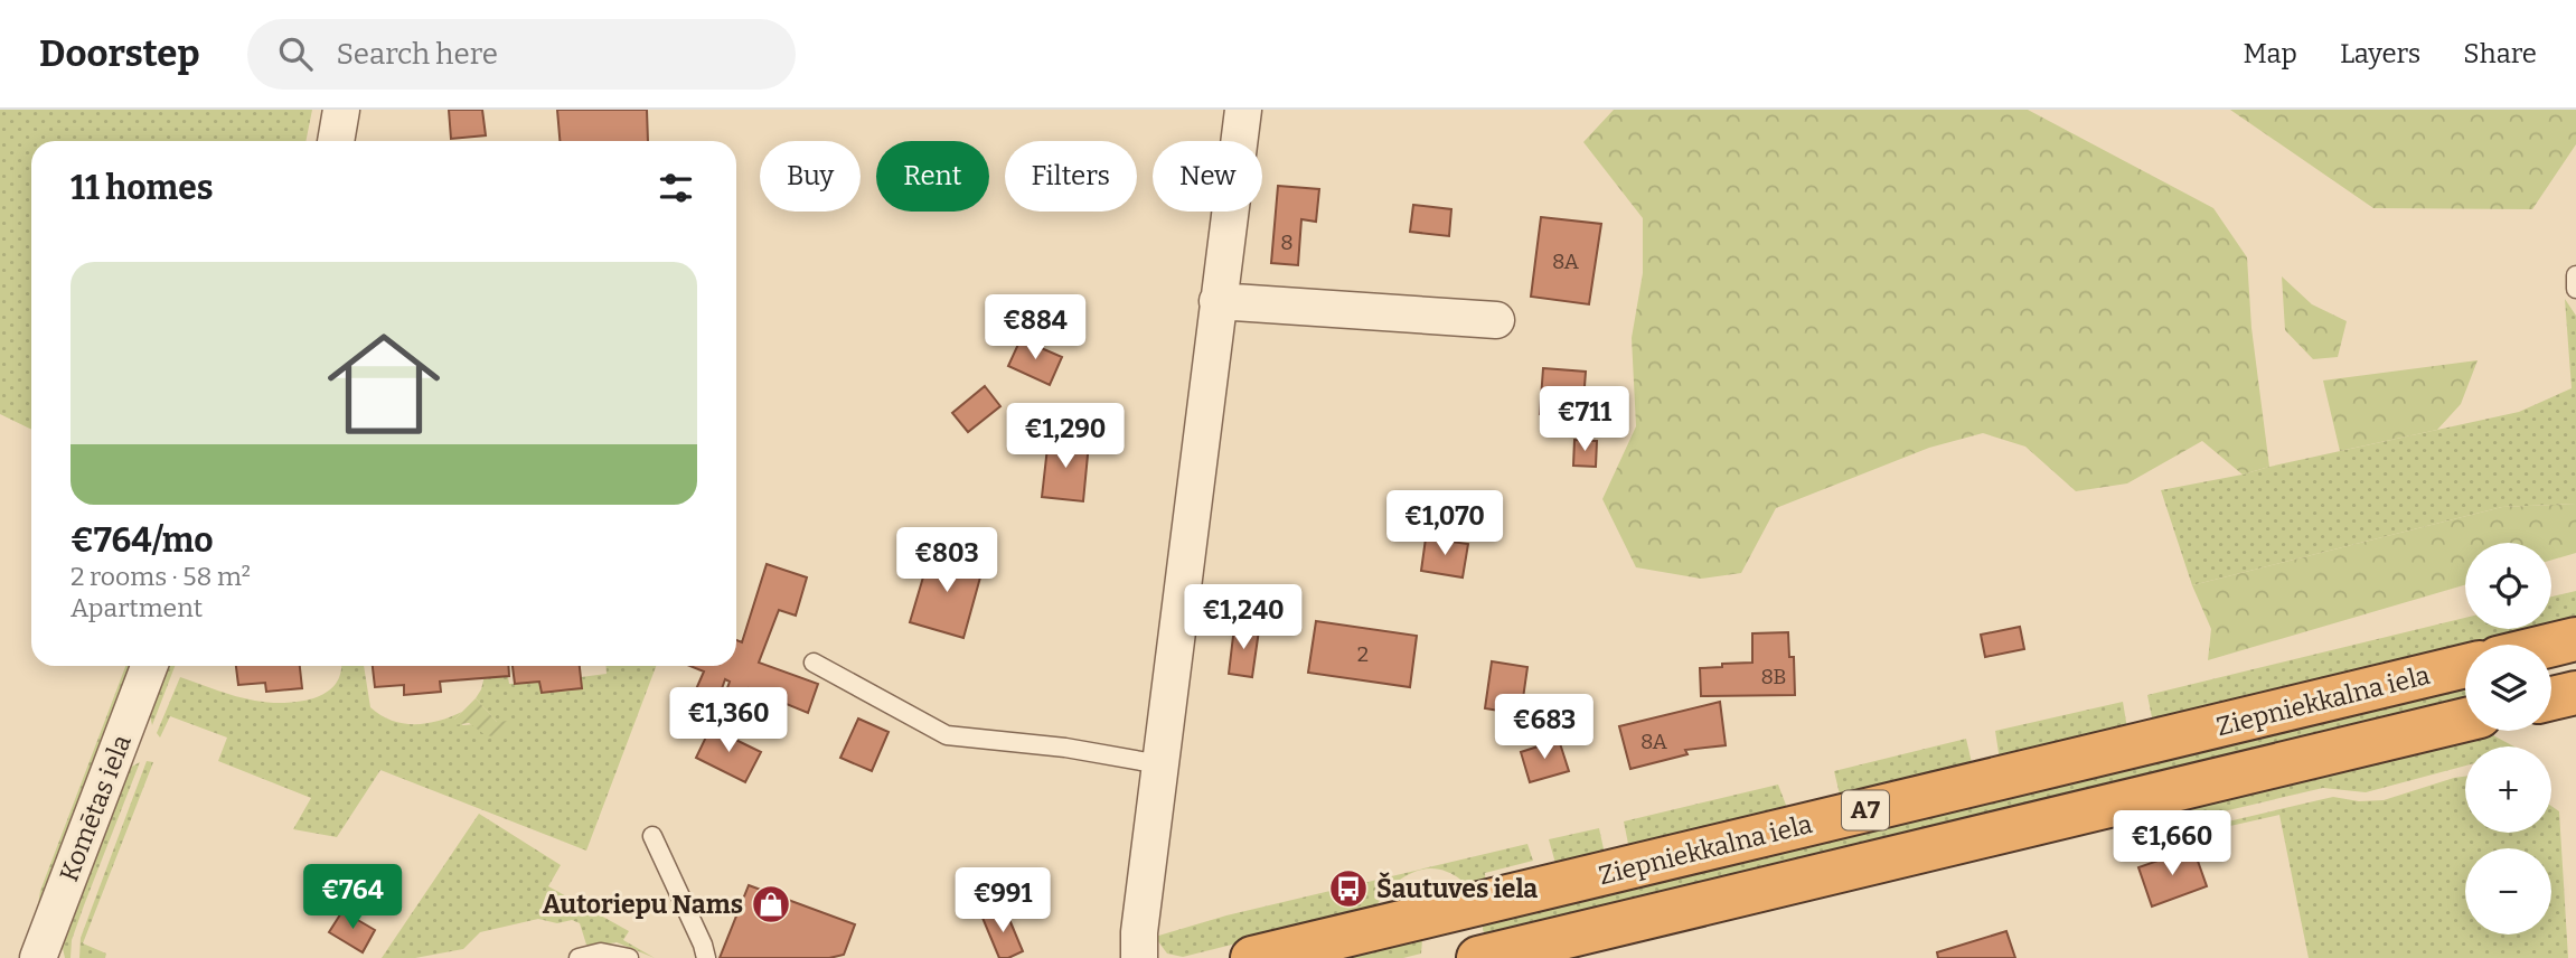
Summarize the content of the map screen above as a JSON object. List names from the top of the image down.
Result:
{
  "streets": {
    "highway": ["Ziepniekkalna iela", "A7"],
    "street": ["Komētas iela"]
  },
  "places": {
    "bus stop": ["Šautuves iela"],
    "shop": ["Autoriepu Nams"]
  },
  "house_numbers": [
    "8",
    "8A",
    "2",
    "8B",
    "8A"
  ],
  "page": {
    "header": "Doorstep",
    "search": "Search here",
    "nav": ["Map", "Layers", "Share"],
    "chip": [
      "Buy",
      "Rent",
      "Filters",
      "New"
    ],
    "heading": "11 homes",
    "list": [
      {
        "name": "€764/mo",
        "note": "2 rooms · 58 m² · Apartment"
      }
    ],
    "price": [
      "€884",
      "€711",
      "€1,290",
      "€1,070",
      "€803",
      "€1,240",
      "€1,360",
      "€683",
      "€1,660",
      "€764",
      "€991"
    ],
    "map_buttons": ["+", "−"]
  }
}
